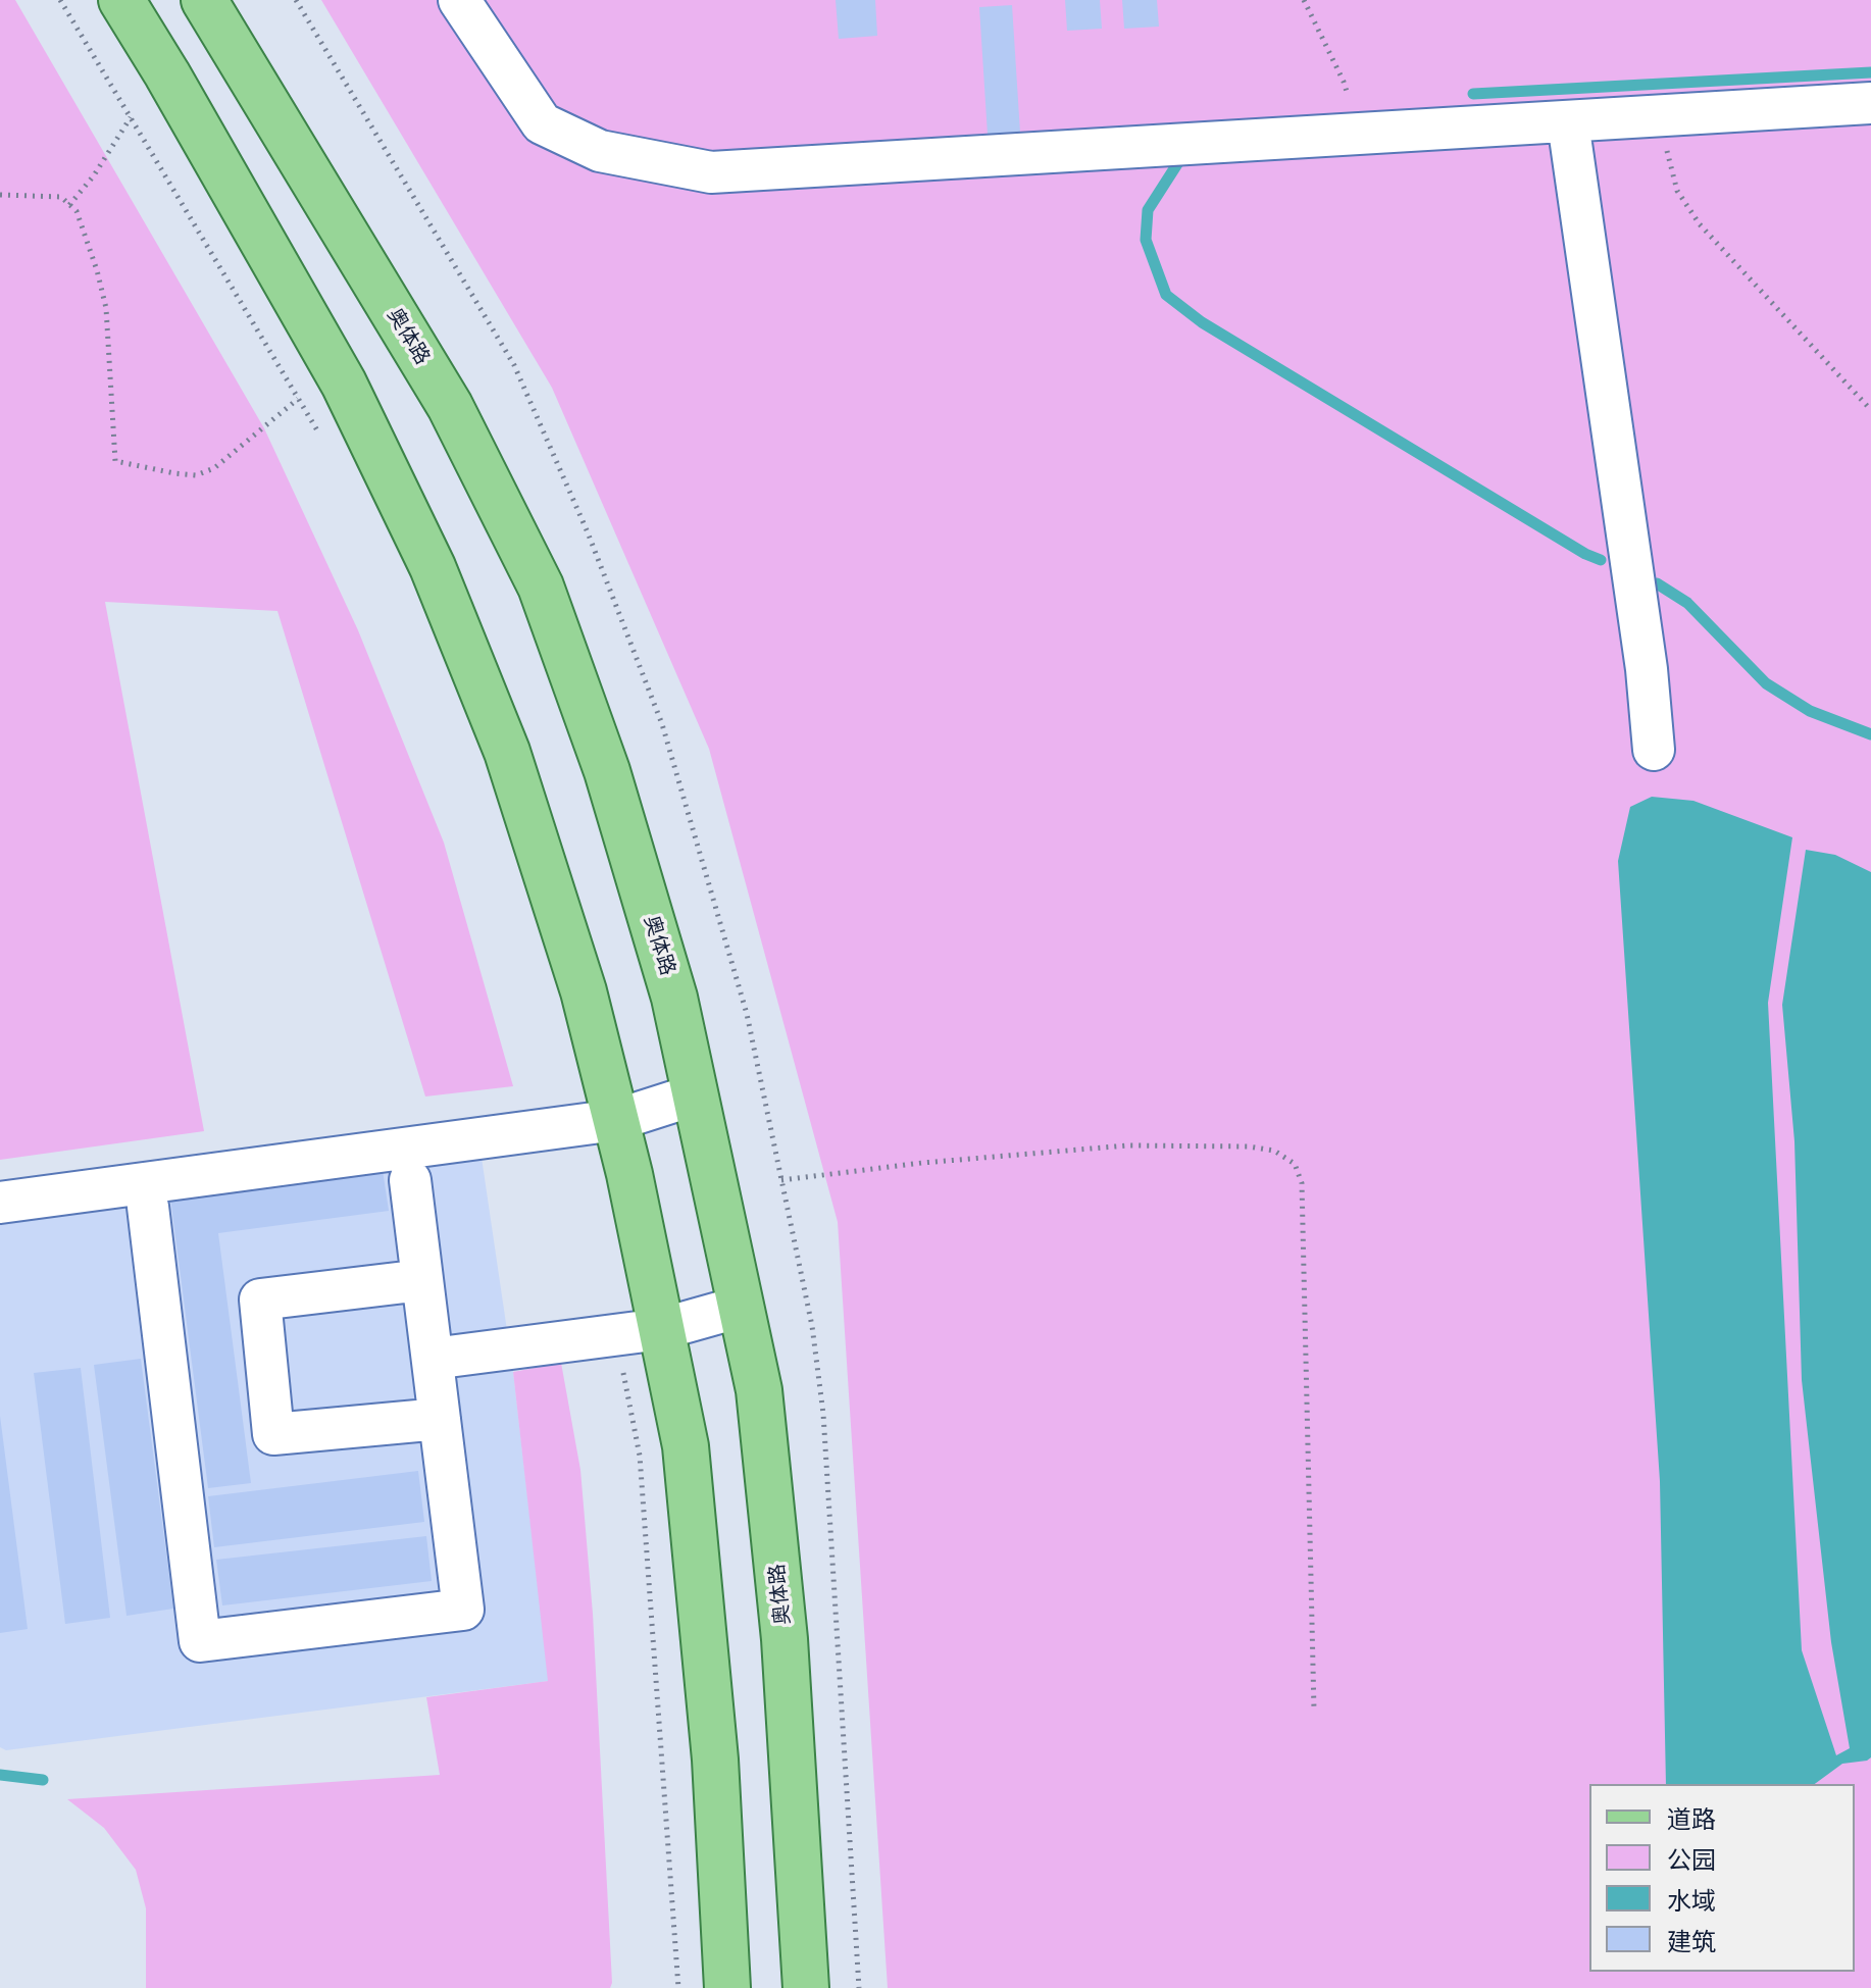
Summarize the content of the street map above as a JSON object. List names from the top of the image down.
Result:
{
  "streets": {
    "main road": ["奥体路"]
  },
  "legend": [
    "道路",
    "公园",
    "水域",
    "建筑"
  ]
}
